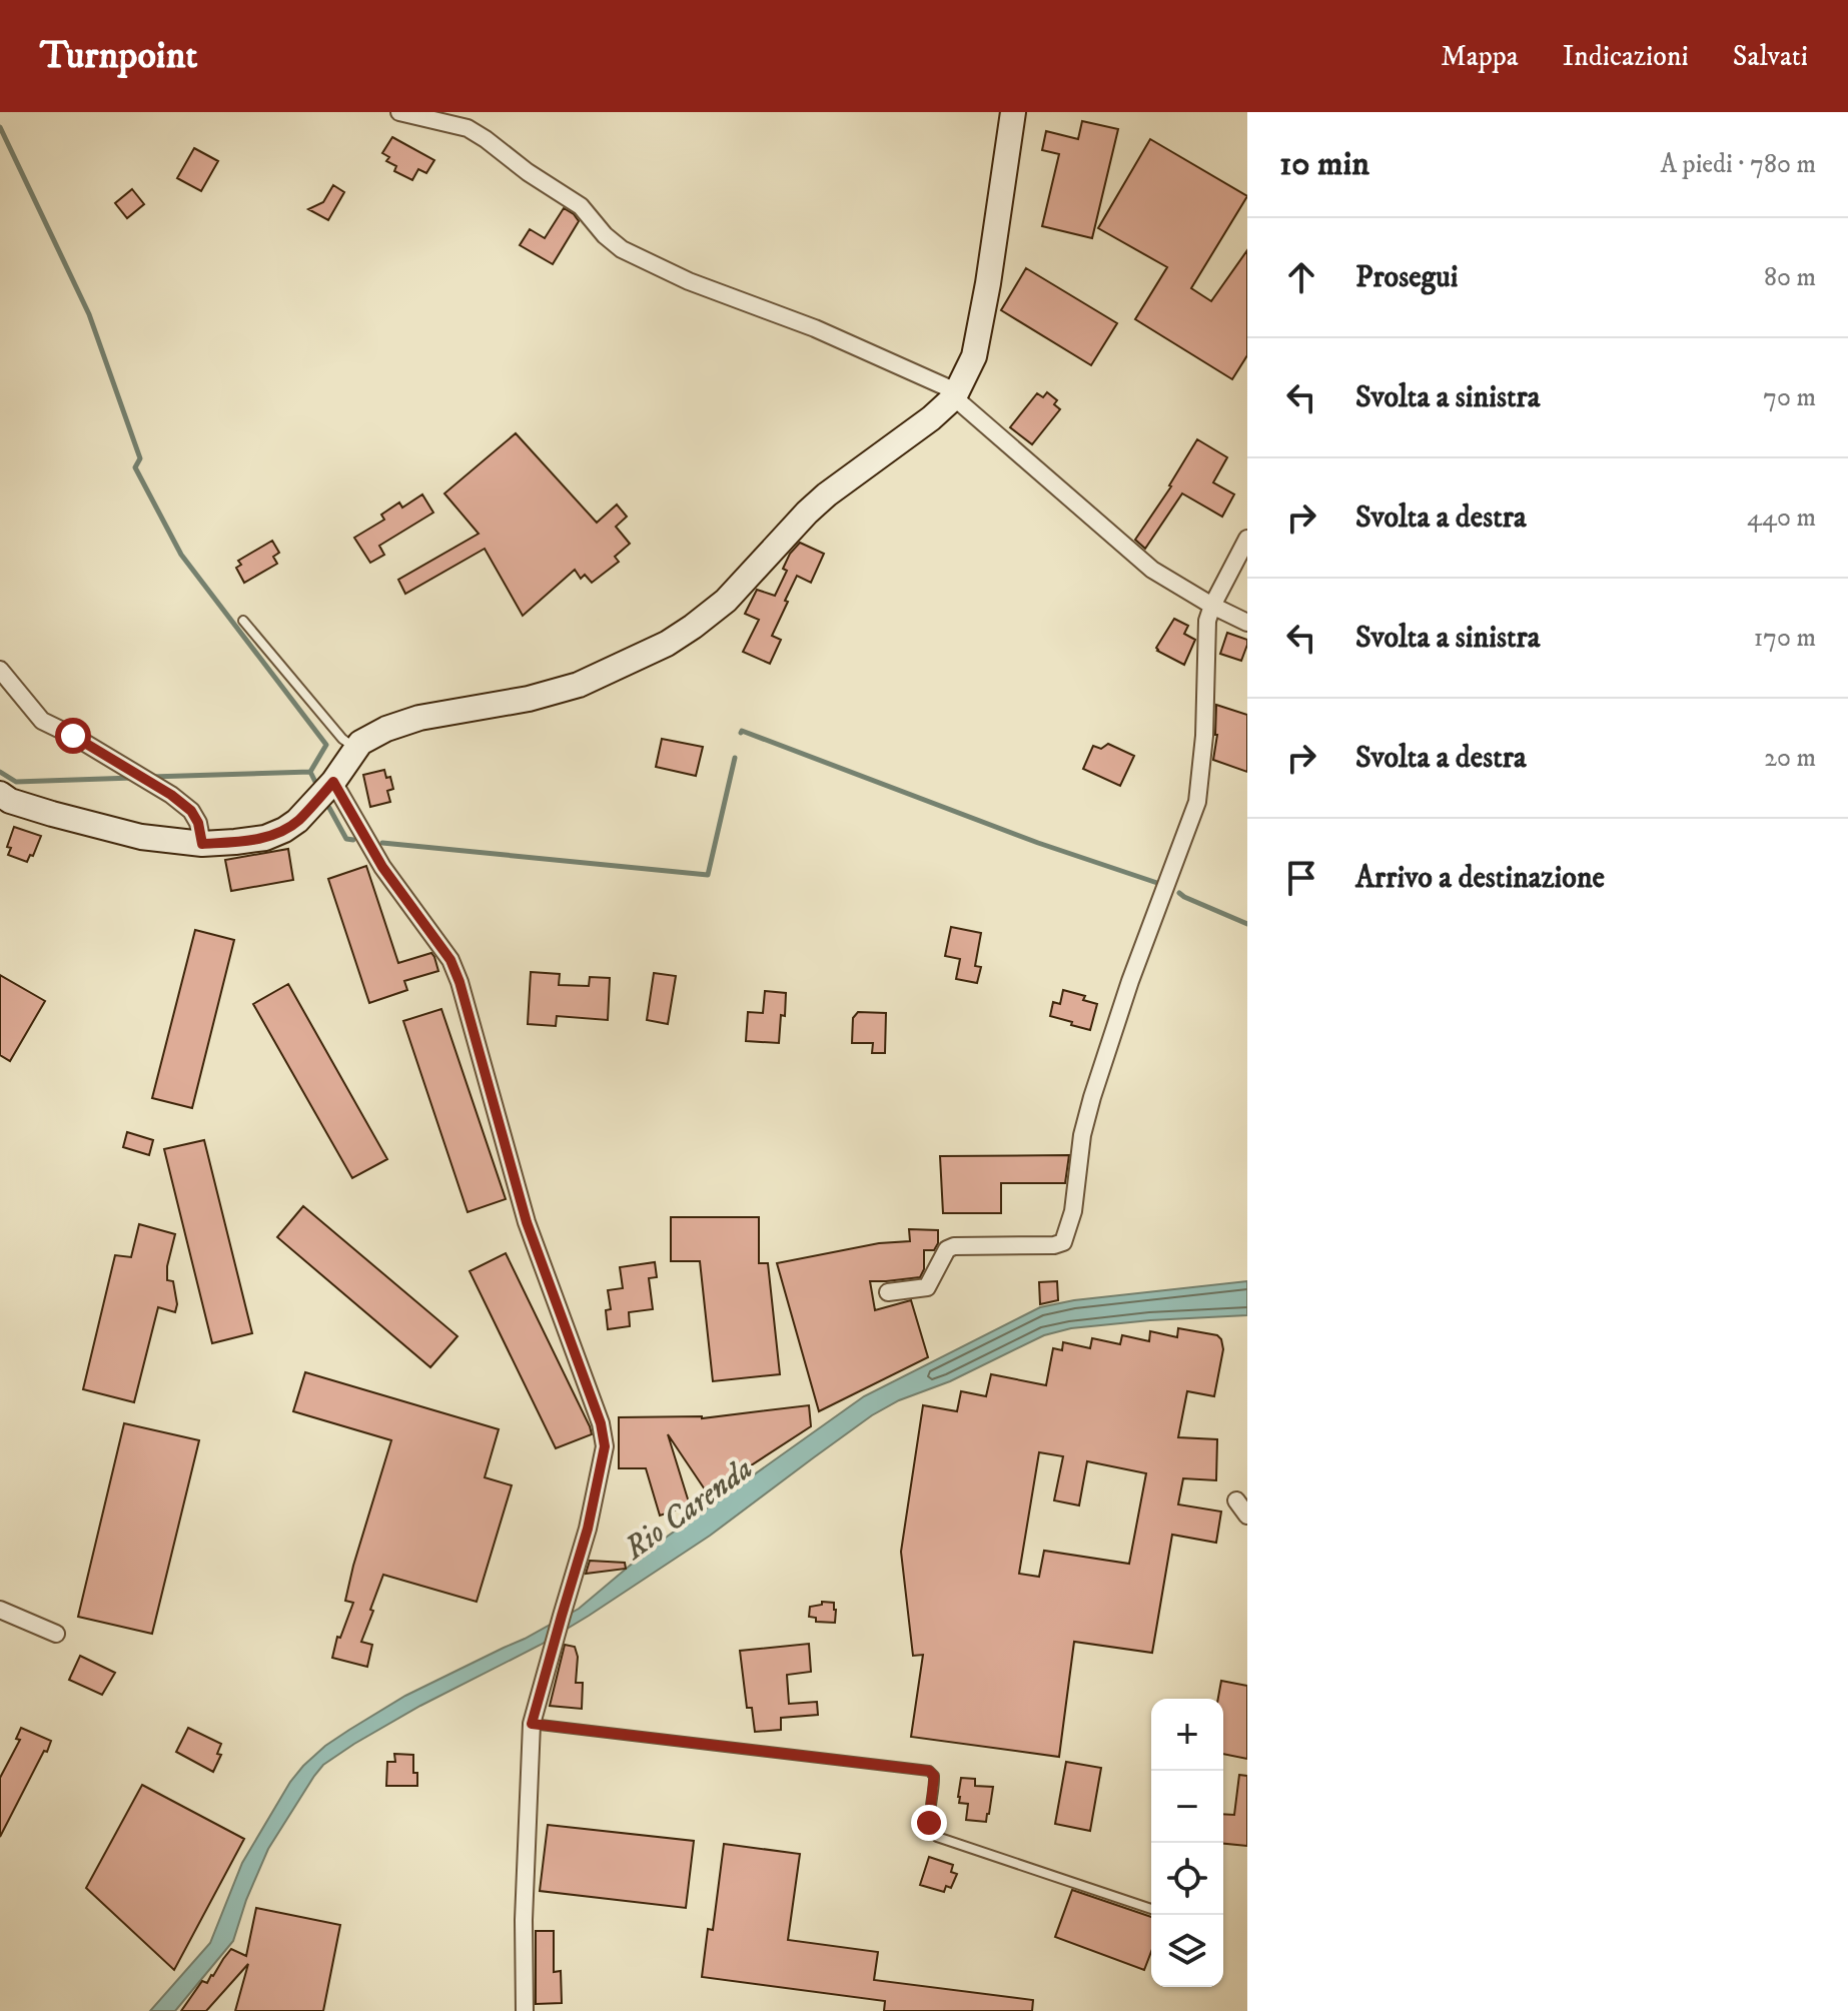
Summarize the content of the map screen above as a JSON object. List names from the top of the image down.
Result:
{
  "water": ["Rio Carenda"],
  "page": {
    "header": "Turnpoint",
    "nav": ["Mappa", "Indicazioni", "Salvati"],
    "heading": ["10 min", "A piedi · 780 m"],
    "list": [
      ["Prosegui", "80 m"],
      ["Svolta a sinistra", "70 m"],
      ["Svolta a destra", "440 m"],
      ["Svolta a sinistra", "170 m"],
      ["Svolta a destra", "20 m"],
      "Arrivo a destinazione"
    ],
    "map_buttons": ["+", "−"]
  }
}
